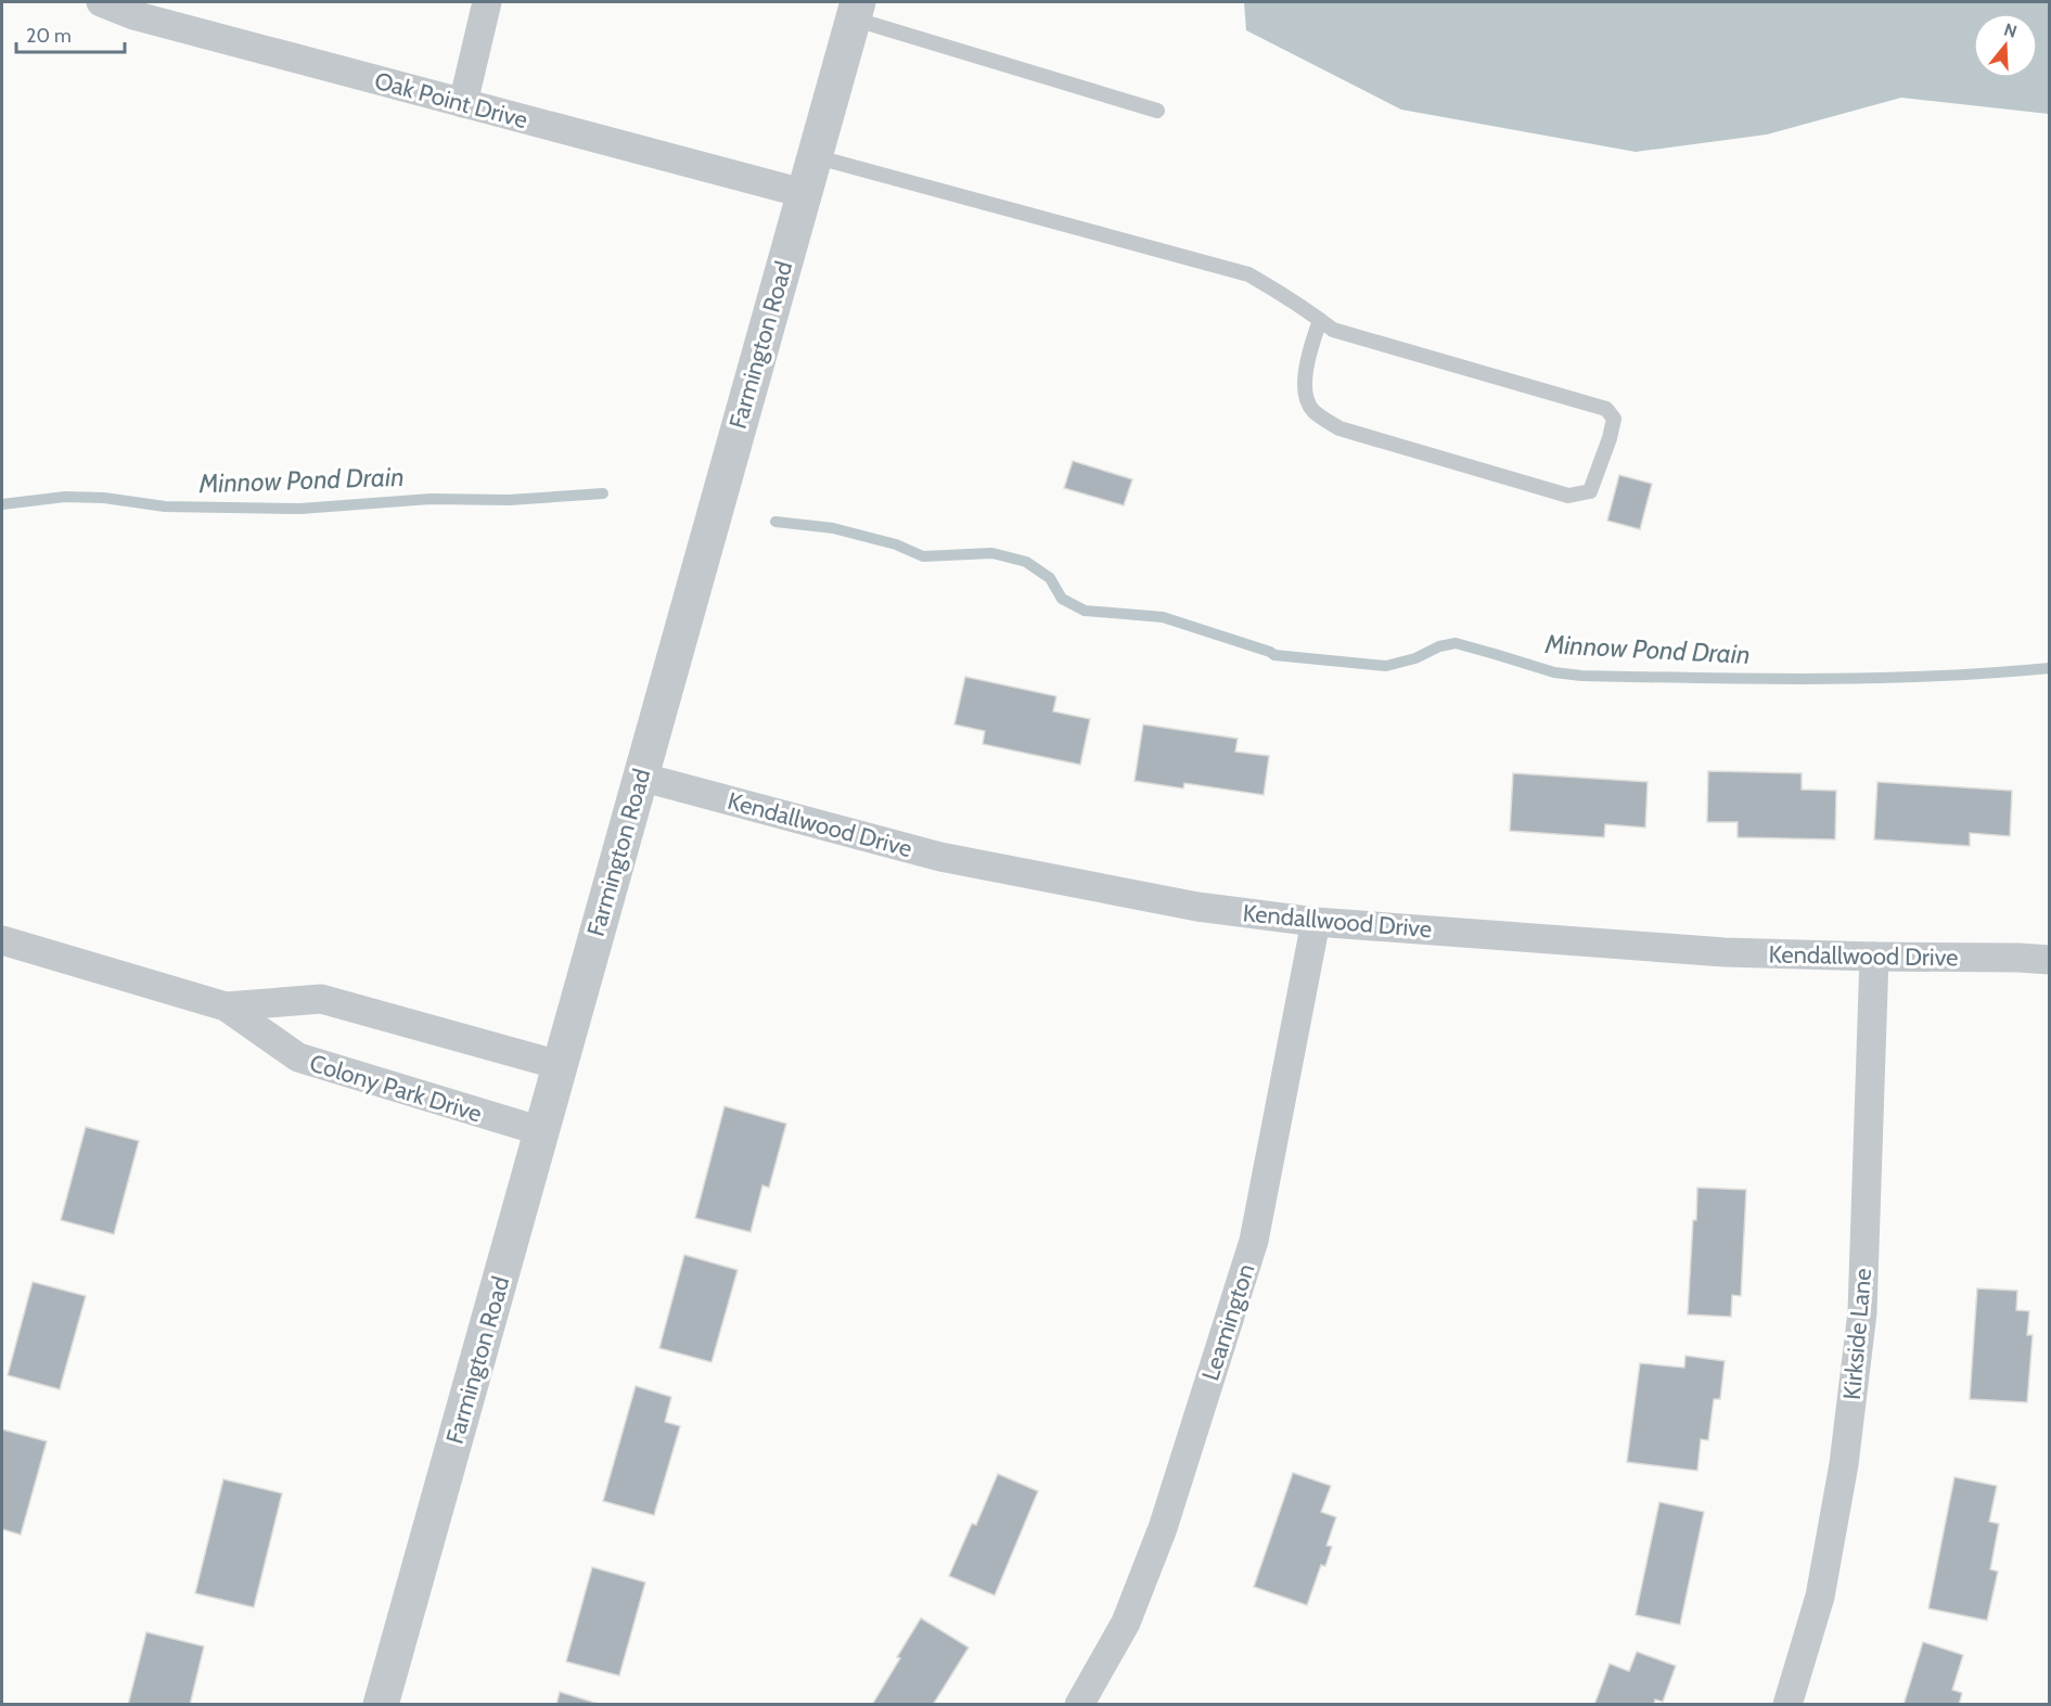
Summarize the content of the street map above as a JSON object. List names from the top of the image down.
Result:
{
  "streets": {
    "street": [
      "Oak Point Drive",
      "Farmington Road",
      "Kendallwood Drive",
      "Colony Park Drive",
      "Leamington",
      "Kirkside Lane"
    ]
  },
  "crossings": [
    ["Oak Point Drive", "Farmington Road"],
    ["Farmington Road", "Kendallwood Drive"],
    ["Farmington Road", "Colony Park Drive"],
    ["Kendallwood Drive", "Leamington"],
    ["Kendallwood Drive", "Kirkside Lane"]
  ],
  "water": ["Minnow Pond Drain"],
  "scale_bar": "20 m",
  "north": "top"
}
